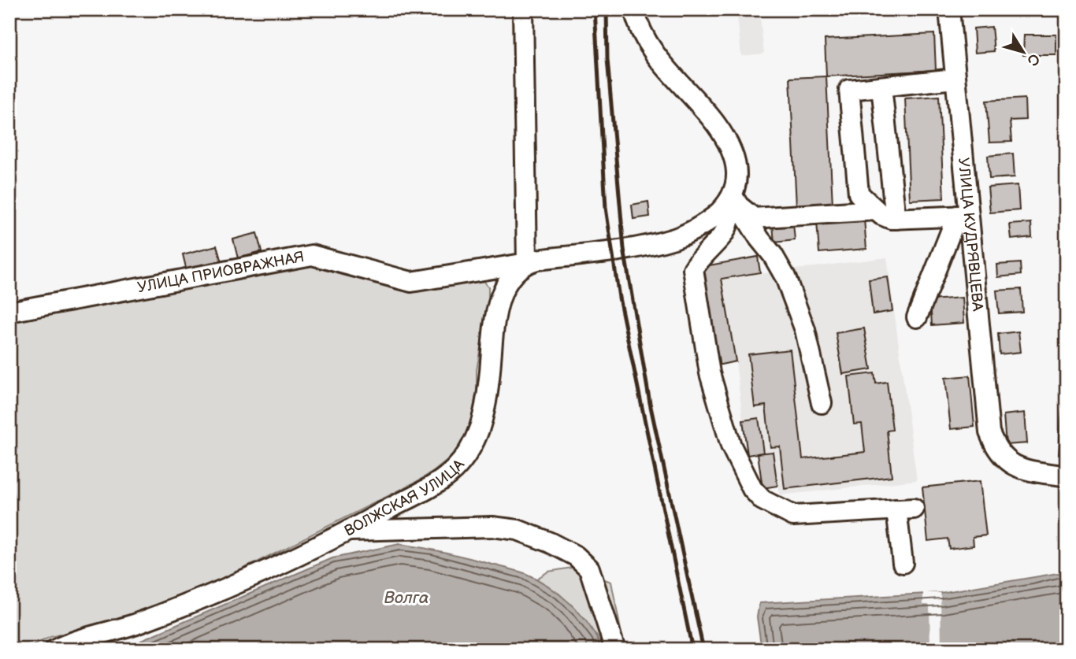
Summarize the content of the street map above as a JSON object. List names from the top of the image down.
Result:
{
  "streets": {
    "street": ["УЛИЦА КУДРЯВЦЕВА", "УЛИЦА ПРИОВРАЖНАЯ", "ВОЛЖСКАЯ УЛИЦА"]
  },
  "crossings": [
    ["УЛИЦА ПРИОВРАЖНАЯ", "ВОЛЖСКАЯ УЛИЦА"]
  ],
  "water": ["Волга"],
  "north": "bottom right"
}
